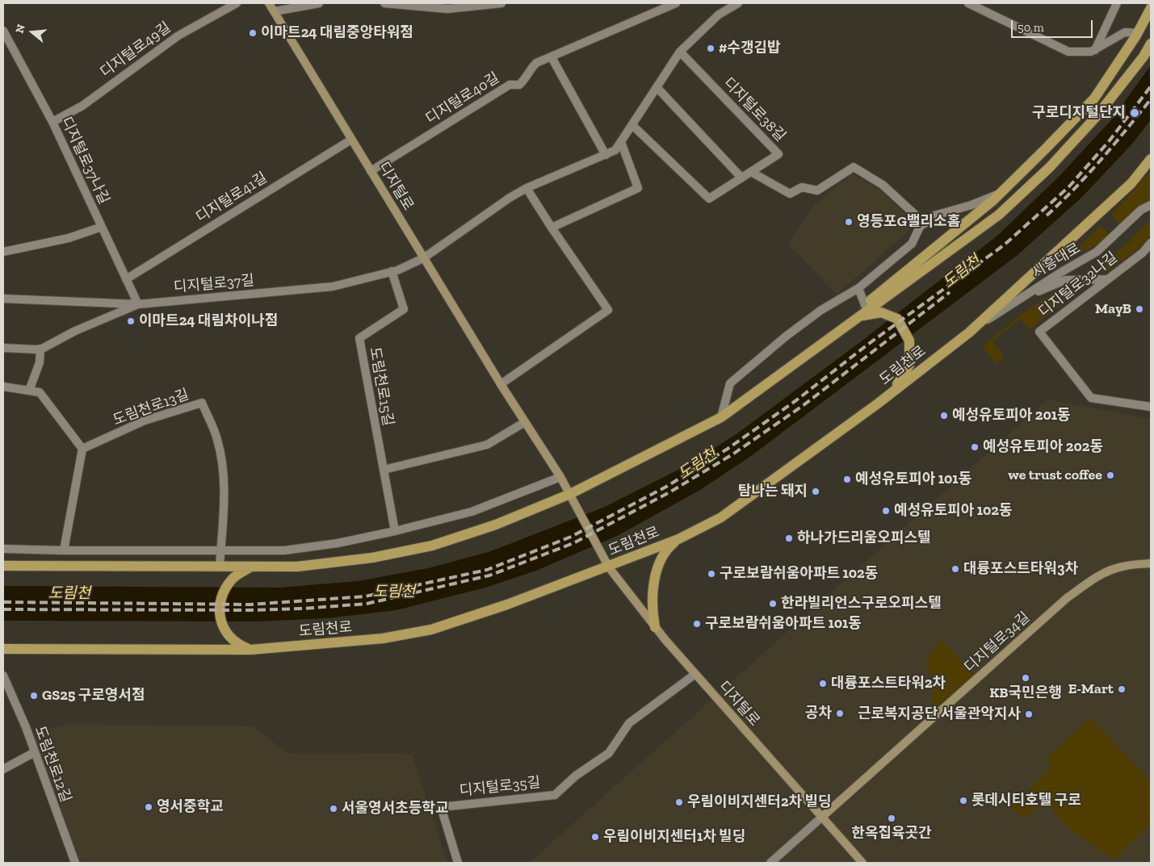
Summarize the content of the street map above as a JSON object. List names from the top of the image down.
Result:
{
  "streets": {
    "main road": ["디지털로", "도림천로", "디지털로34길"],
    "street": [
      "디지털로49길",
      "디지털로40길",
      "디지털로38길",
      "디지털로37나길",
      "디지털로41길",
      "시흥대로",
      "디지털로37길",
      "디지털로32나길",
      "도림천로15길",
      "도림천로13길",
      "도림천로12길",
      "디지털로35길"
    ]
  },
  "crossings": [
    ["디지털로49길", "디지털로37나길"],
    ["디지털로40길", "디지털로"],
    ["디지털로37나길", "디지털로41길"],
    ["디지털로37나길", "디지털로37길"],
    ["디지털로", "디지털로41길"],
    ["디지털로", "디지털로37길"],
    ["디지털로", "도림천로"],
    ["디지털로", "디지털로34길"],
    ["디지털로", "디지털로35길"],
    ["시흥대로", "도림천로"],
    ["디지털로37길", "도림천로15길"]
  ],
  "water": ["도림천"],
  "places": [
    "이마트24 대림중앙타워점",
    "#수갱김밥",
    "구로디지털단지",
    "영등포G밸리소홈",
    "MayB",
    "이마트24 대림차이나점",
    "예성유토피아 201동",
    "예성유토피아 202동",
    "we trust coffee",
    "예성유토피아 101동",
    "탐나는 돼지",
    "예성유토피아 102동",
    "하나가드리움오피스텔",
    "대륭포스트타워3차",
    "구로보람쉬움아파트 102동",
    "한라빌리언스구로오피스텔",
    "구로보람쉬움아파트 101동",
    "KB국민은행",
    "대륭포스트타워2차",
    "E-Mart",
    "GS25 구로영서점",
    "공차",
    "근로복지공단 서울관악지사",
    "롯데시티호텔 구로",
    "우림이비지센터2차 빌딩",
    "영서중학교",
    "서울영서초등학교",
    "한옥집육곳간",
    "우림이비지센터1차 빌딩"
  ],
  "scale_bar": "50 m",
  "north": "left"
}
